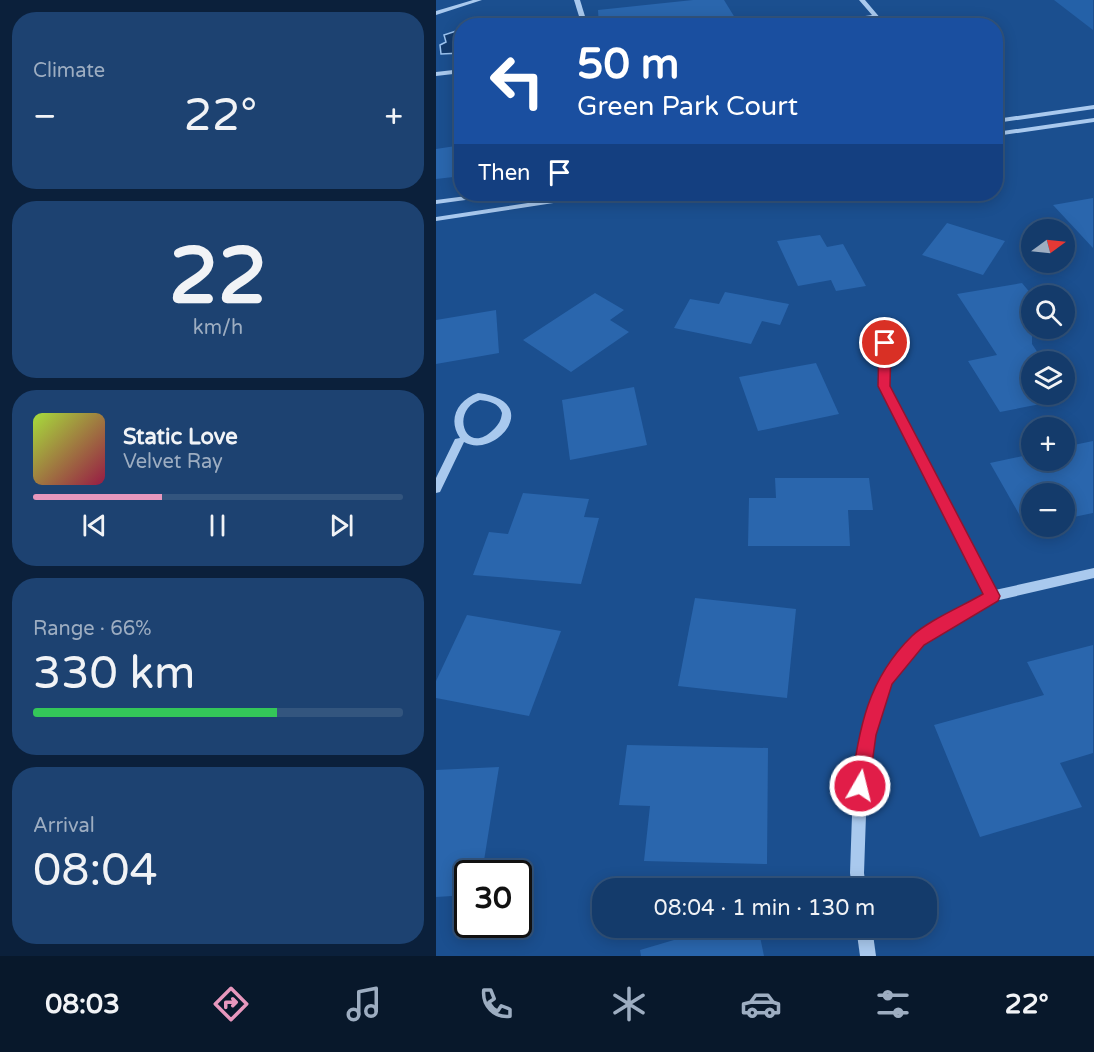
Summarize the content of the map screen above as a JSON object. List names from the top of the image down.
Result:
{
  "north": "right",
  "page": {
    "tile": [
      "Climate",
      ["22", "km/h"],
      ["Range · 66%", "330 km"],
      ["Arrival", "08:04"]
    ],
    "turn": ["50 m", "Green Park Court"],
    "heat": ["−", "22°", "+"],
    "then": "Then",
    "map_buttons": ["+", "−"],
    "song": ["Static Love", "Velvet Ray"],
    "limit": "30",
    "trip": "08:04 · 1 min · 130 m",
    "tabs": ["08:03", "22°"]
  }
}
